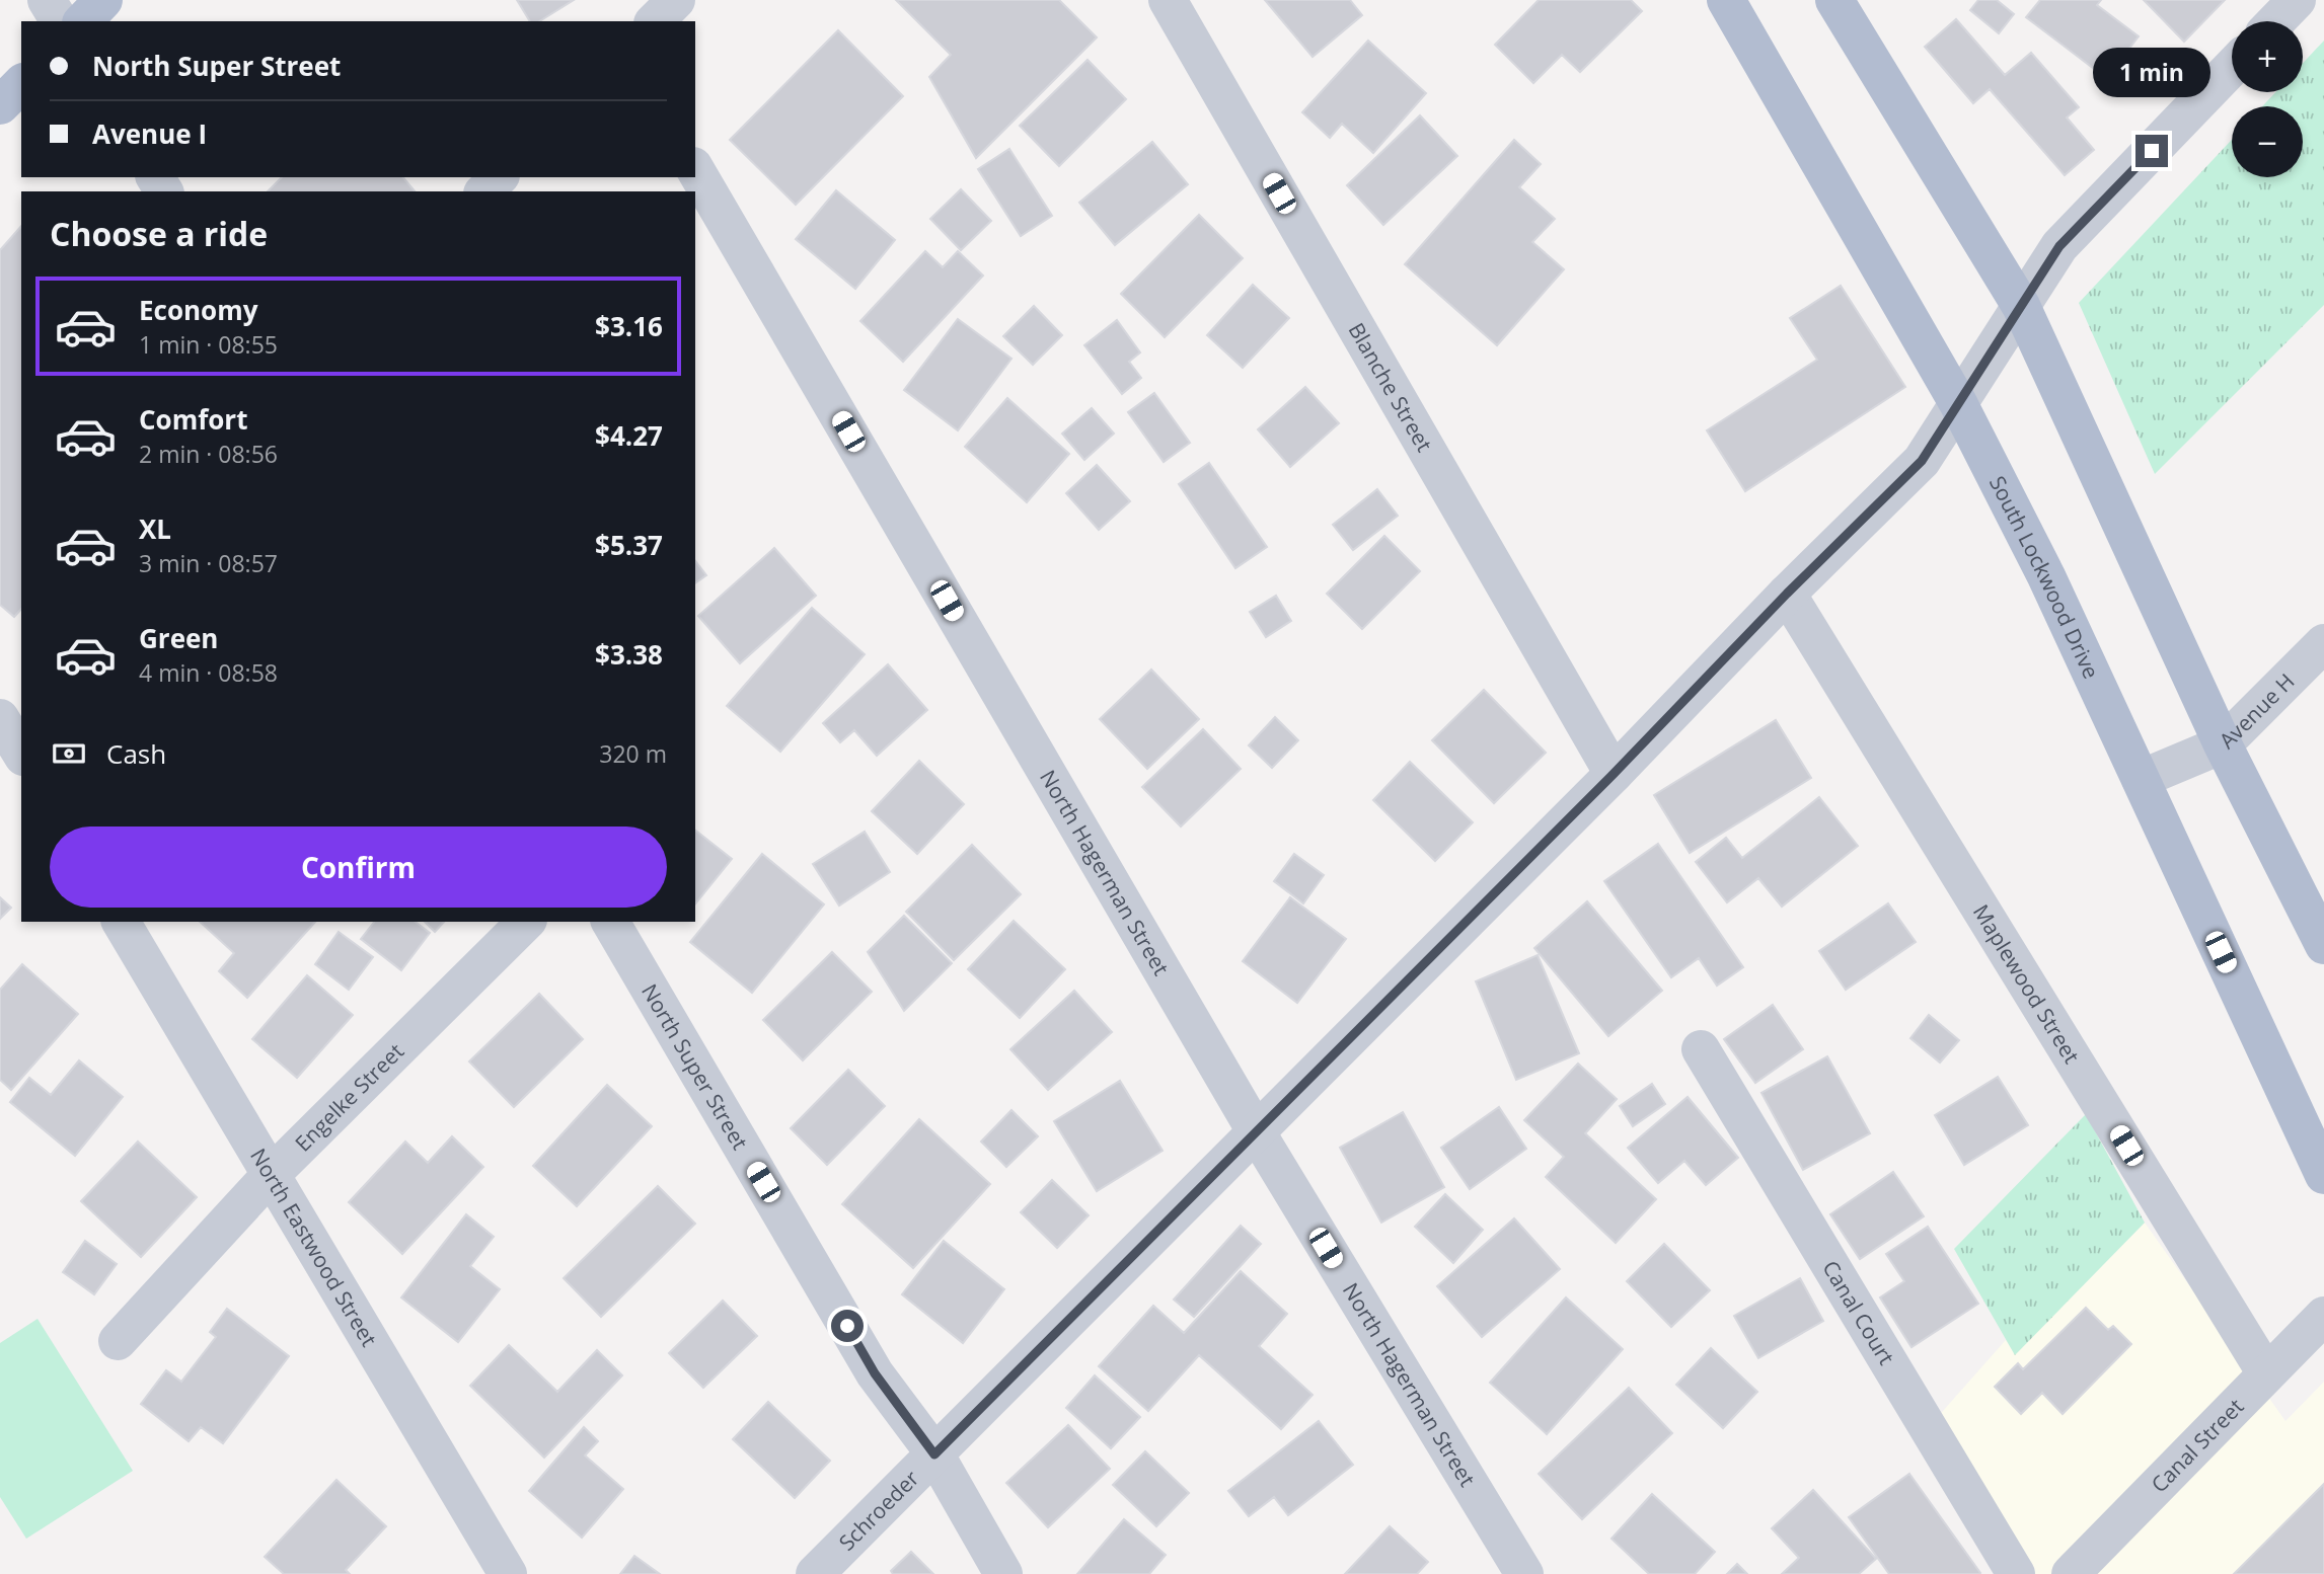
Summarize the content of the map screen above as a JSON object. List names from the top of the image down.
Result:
{
  "streets": {
    "main road": ["South Lockwood Drive"],
    "street": [
      "Blanche Street",
      "Avenue H",
      "North Hagerman Street",
      "Maplewood Street",
      "North Super Street",
      "Engelke Street",
      "North Eastwood Street",
      "Canal Court",
      "Canal Street",
      "Schroeder"
    ]
  },
  "crossings": [
    ["Blanche Street", "Schroeder"],
    ["South Lockwood Drive", "Avenue H"],
    ["South Lockwood Drive", "Schroeder"],
    ["North Hagerman Street", "Schroeder"],
    ["Maplewood Street", "Canal Street"],
    ["Maplewood Street", "Schroeder"],
    ["North Super Street", "Schroeder"],
    ["Engelke Street", "North Eastwood Street"]
  ],
  "page": {
    "map_buttons": ["+", "−"],
    "banner": ["North Super Street", "Avenue I"],
    "bubble": "1 min",
    "heading": "Choose a ride",
    "list": [
      {
        "name": "Economy",
        "note": "1 min · 08:55",
        "value": "$3.16"
      },
      {
        "name": "Comfort",
        "note": "2 min · 08:56",
        "value": "$4.27"
      },
      {
        "name": "XL",
        "note": "3 min · 08:57",
        "value": "$5.37"
      },
      {
        "name": "Green",
        "note": "4 min · 08:58",
        "value": "$3.38"
      }
    ],
    "pay": ["Cash", "320 m"],
    "buttons": "Confirm"
  }
}
